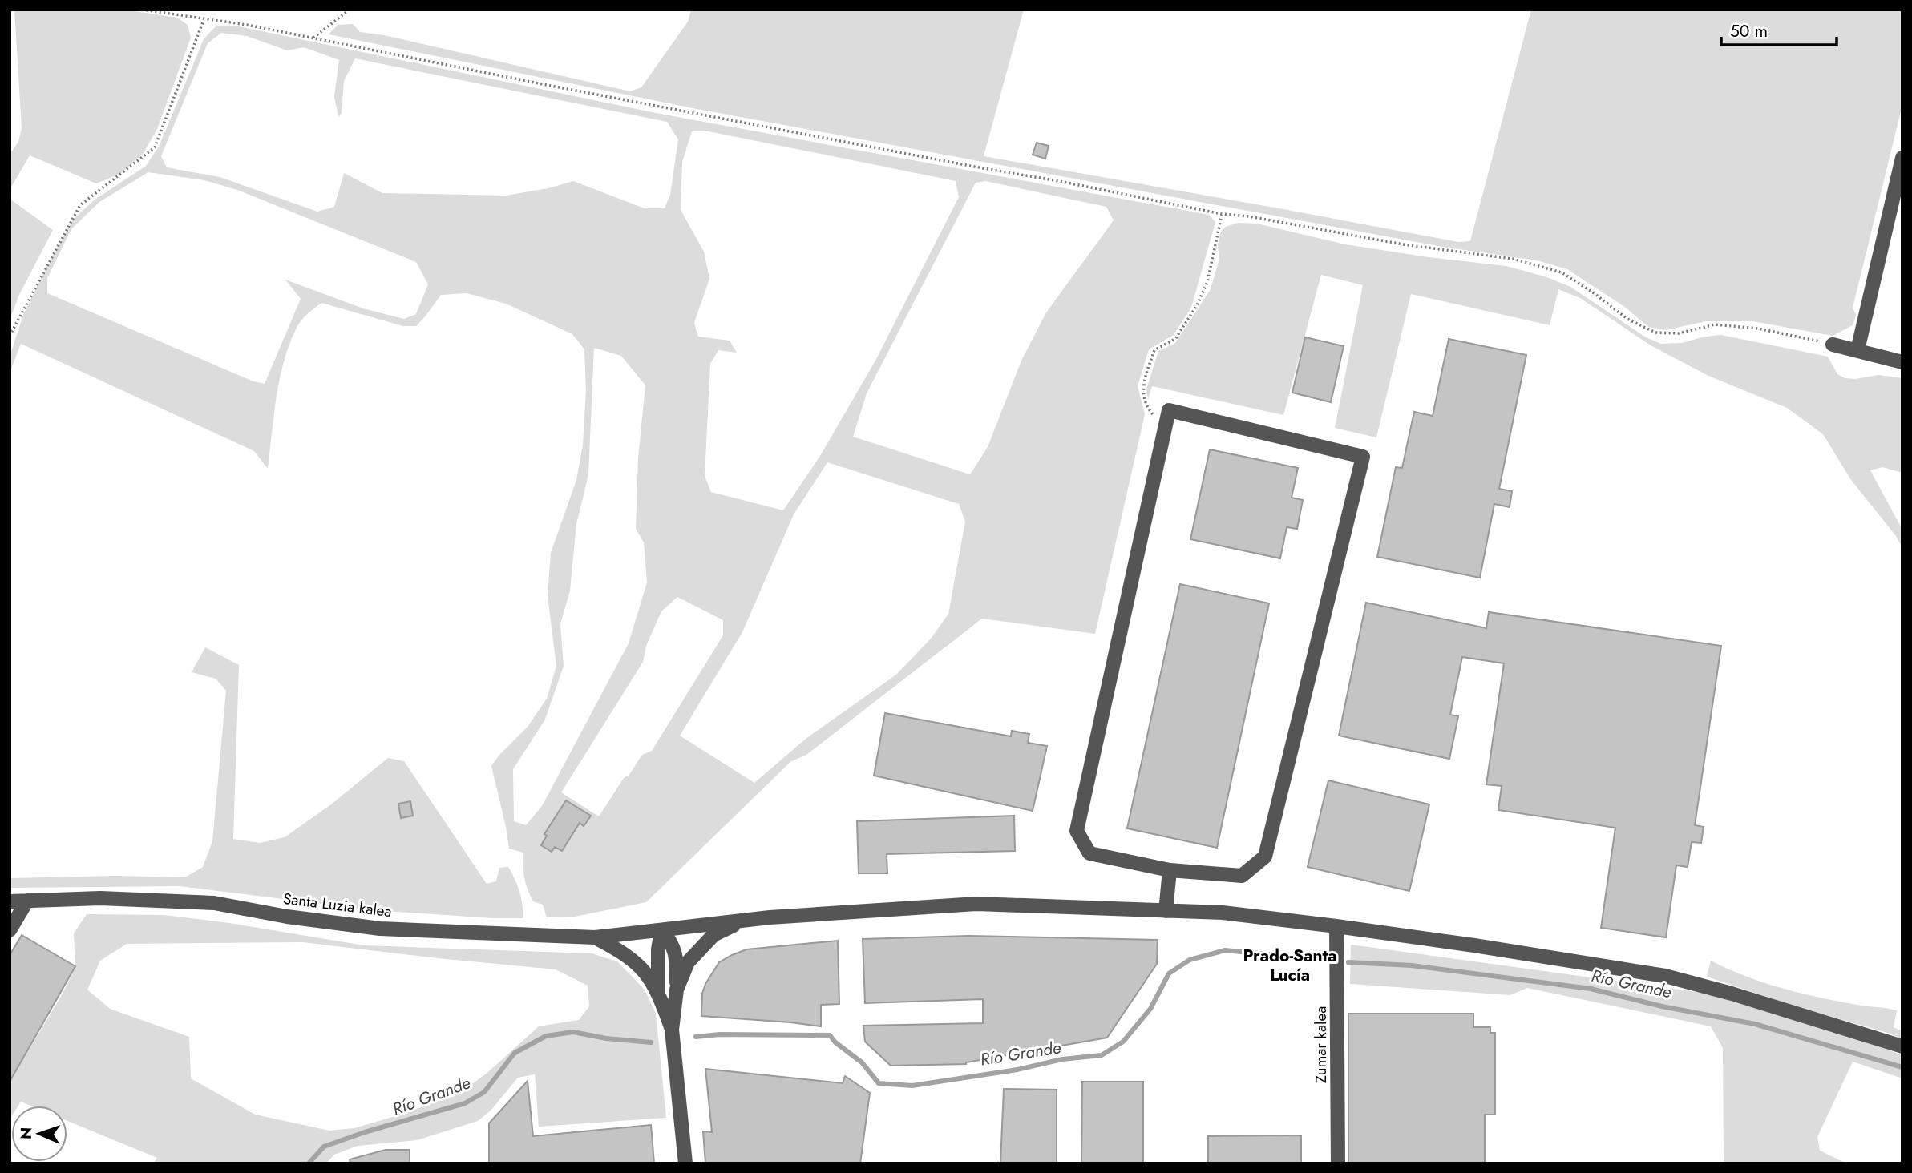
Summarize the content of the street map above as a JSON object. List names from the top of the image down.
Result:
{
  "streets": {
    "street": ["Santa Luzia kalea", "Zumar kalea"]
  },
  "crossings": [
    ["Santa Luzia kalea", "Zumar kalea"]
  ],
  "districts": ["Prado-Santa Lucía"],
  "water": ["Río Grande"],
  "scale_bar": "50 m",
  "north": "left"
}
